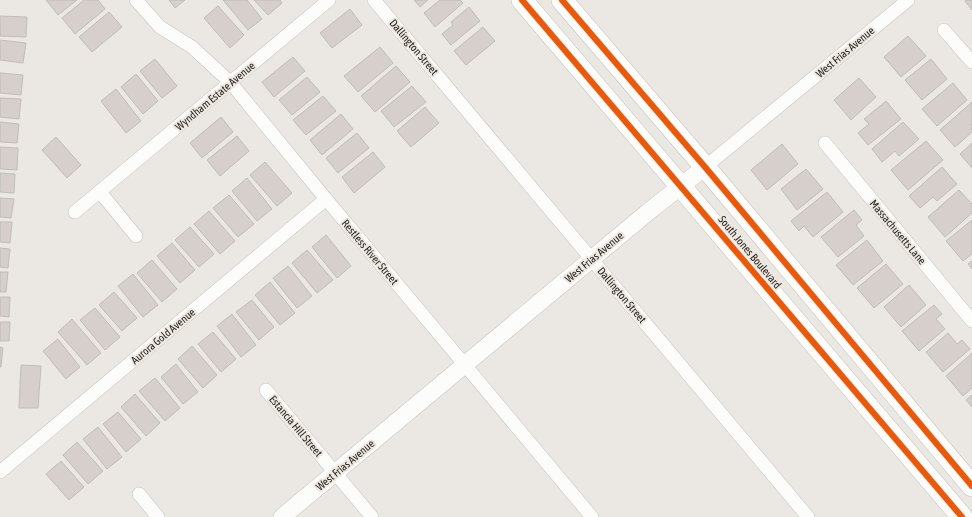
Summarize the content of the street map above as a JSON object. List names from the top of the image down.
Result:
{
  "streets": {
    "main road": ["South Jones Boulevard"],
    "street": [
      "Dallington Street",
      "West Frias Avenue",
      "Wyndham Estate Avenue",
      "Massachusetts Lane",
      "Restless River Street",
      "Aurora Gold Avenue",
      "Estancia Hill Street"
    ]
  },
  "crossings": [
    ["Dallington Street", "West Frias Avenue"],
    ["West Frias Avenue", "Restless River Street"],
    ["West Frias Avenue", "South Jones Boulevard"],
    ["West Frias Avenue", "Estancia Hill Street"],
    ["Wyndham Estate Avenue", "Restless River Street"],
    ["Restless River Street", "Aurora Gold Avenue"]
  ]
}
